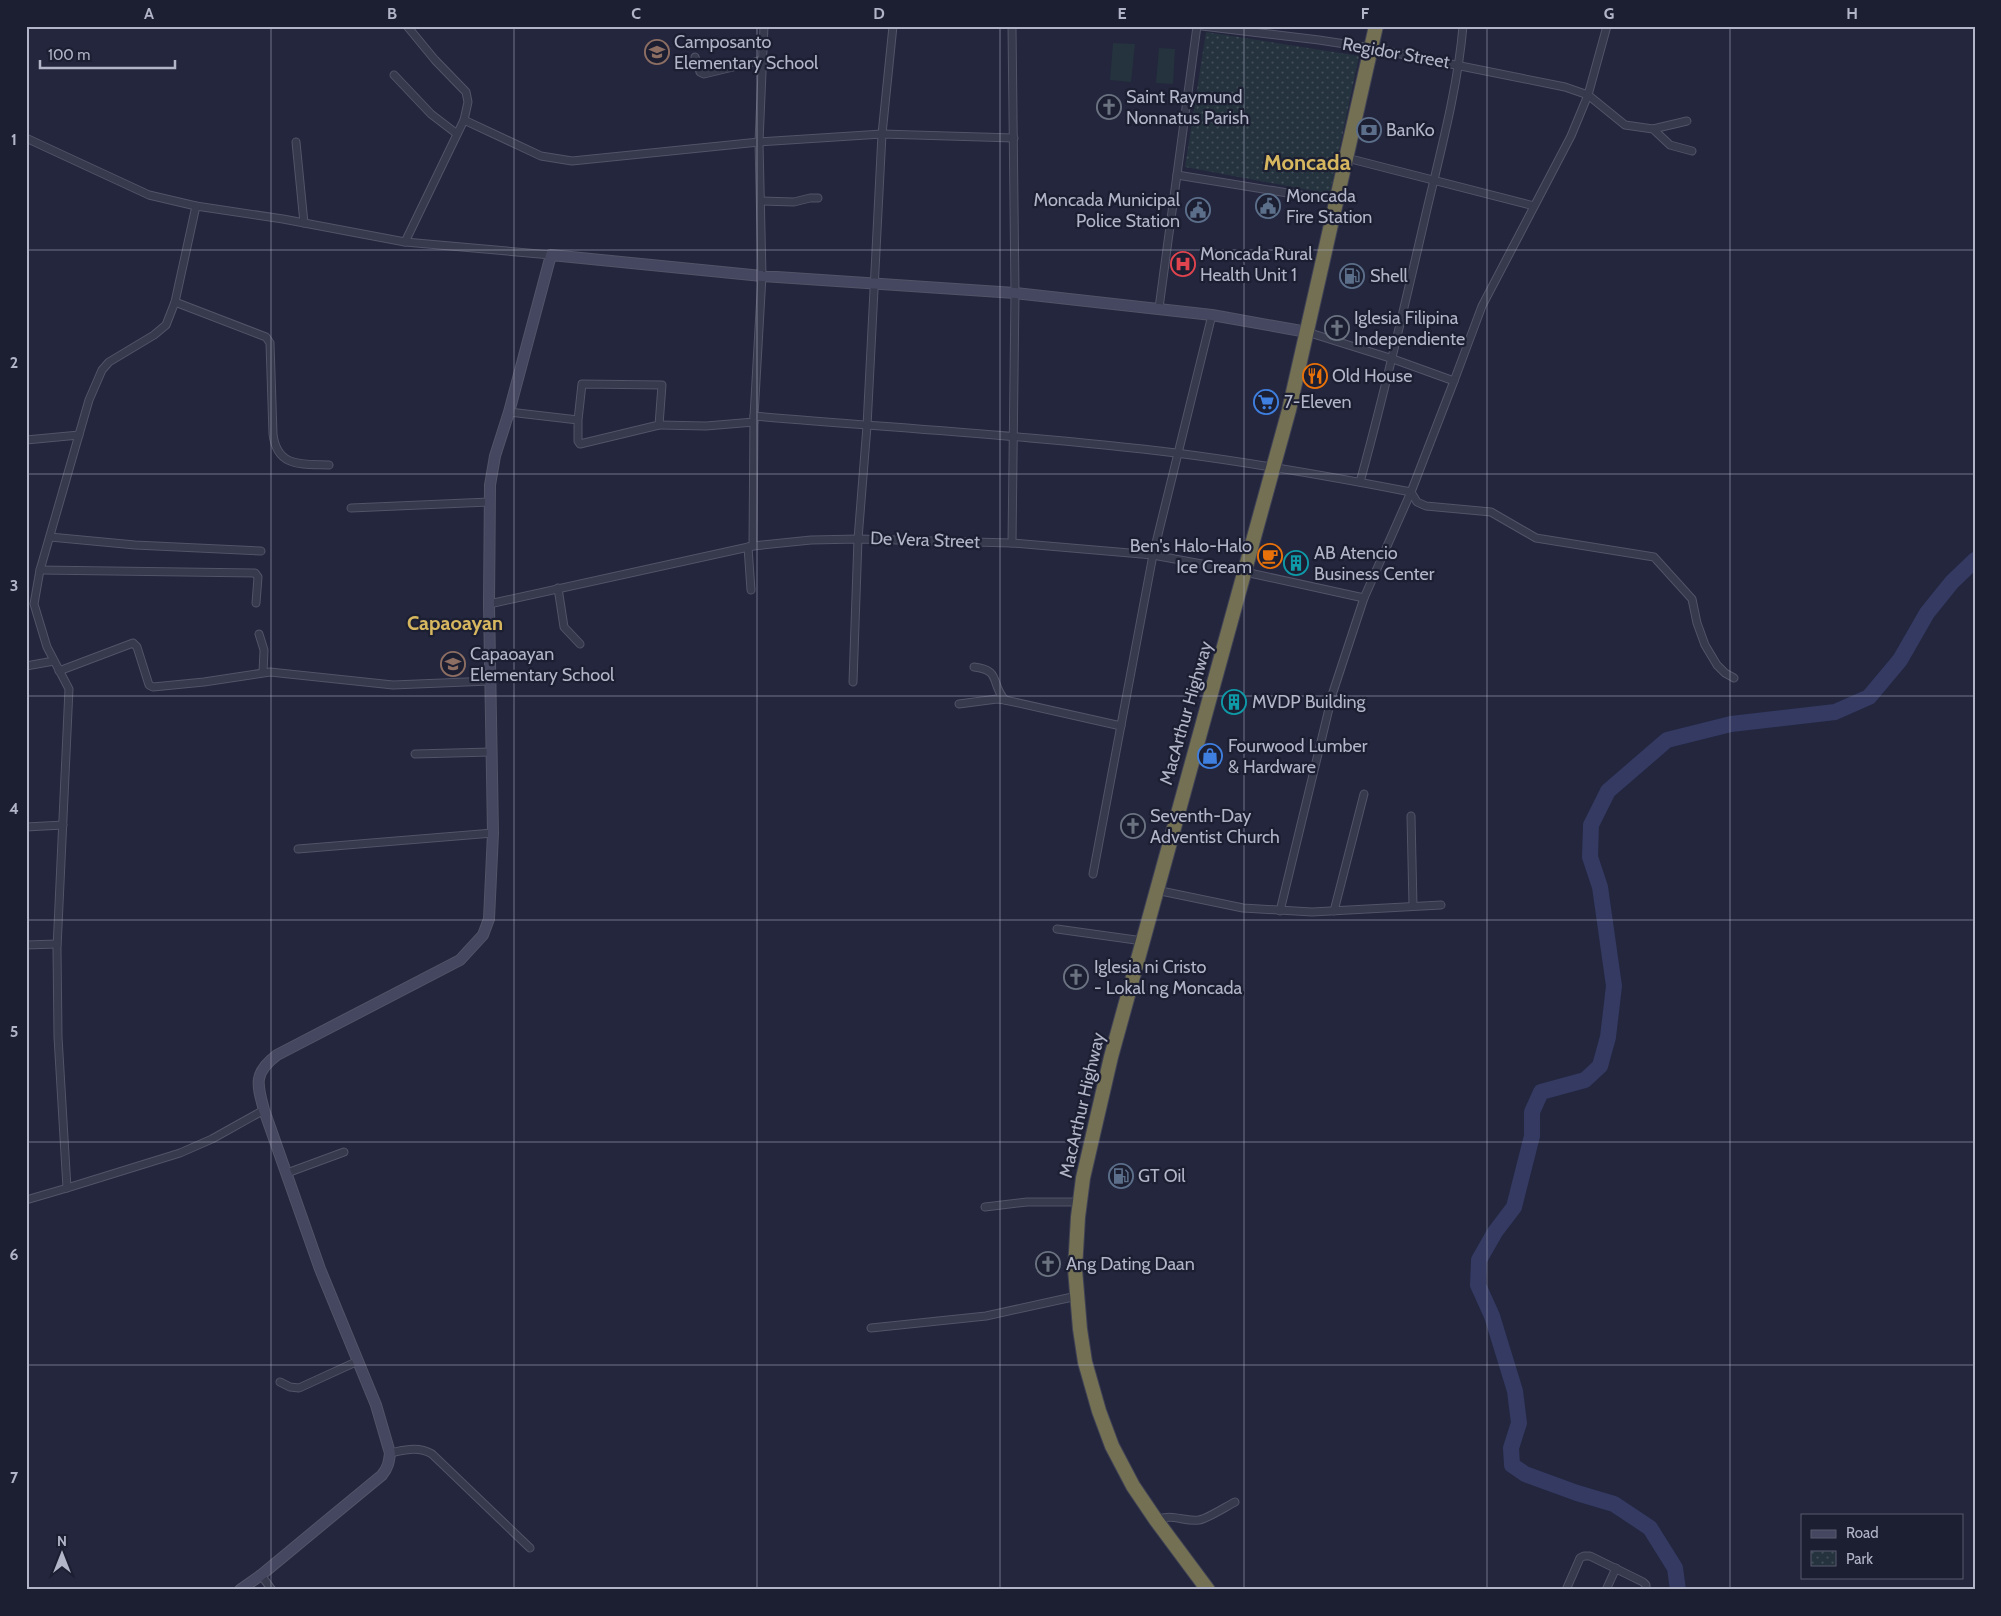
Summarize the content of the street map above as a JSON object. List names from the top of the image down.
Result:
{
  "streets": {
    "highway": ["MacArthur Highway"],
    "street": ["Regidor Street", "De Vera Street"]
  },
  "crossings": [
    ["Regidor Street", "MacArthur Highway"],
    ["De Vera Street", "MacArthur Highway"]
  ],
  "districts": ["Moncada", "Capaoayan"],
  "places": {
    "school or university": ["Camposanto Elementary School", "Capaoayan Elementary School"],
    "church": [
      "Saint Raymund Nonnatus Parish",
      "Iglesia Filipina Independiente",
      "Seventh-Day Adventist Church",
      "Iglesia ni Cristo - Lokal ng Moncada",
      "Ang Dating Daan"
    ],
    "bank": ["BanKo"],
    "public building": ["Moncada Fire Station", "Moncada Municipal Police Station"],
    "hospital": ["Moncada Rural Health Unit 1"],
    "fuel station": ["Shell", "GT Oil"],
    "restaurant": ["Old House"],
    "supermarket": ["7-Eleven"],
    "cafe": ["Ben's Halo-Halo Ice Cream"],
    "building": ["AB Atencio Business Center", "MVDP Building"],
    "shop": ["Fourwood Lumber & Hardware"]
  },
  "legend": ["Road", "Park"],
  "scale_bar": "100 m",
  "north": "top",
  "grid": {
    "columns": [
      "A",
      "B",
      "C",
      "D",
      "E",
      "F",
      "G",
      "H"
    ],
    "rows": [
      "1",
      "2",
      "3",
      "4",
      "5",
      "6",
      "7"
    ]
  }
}
